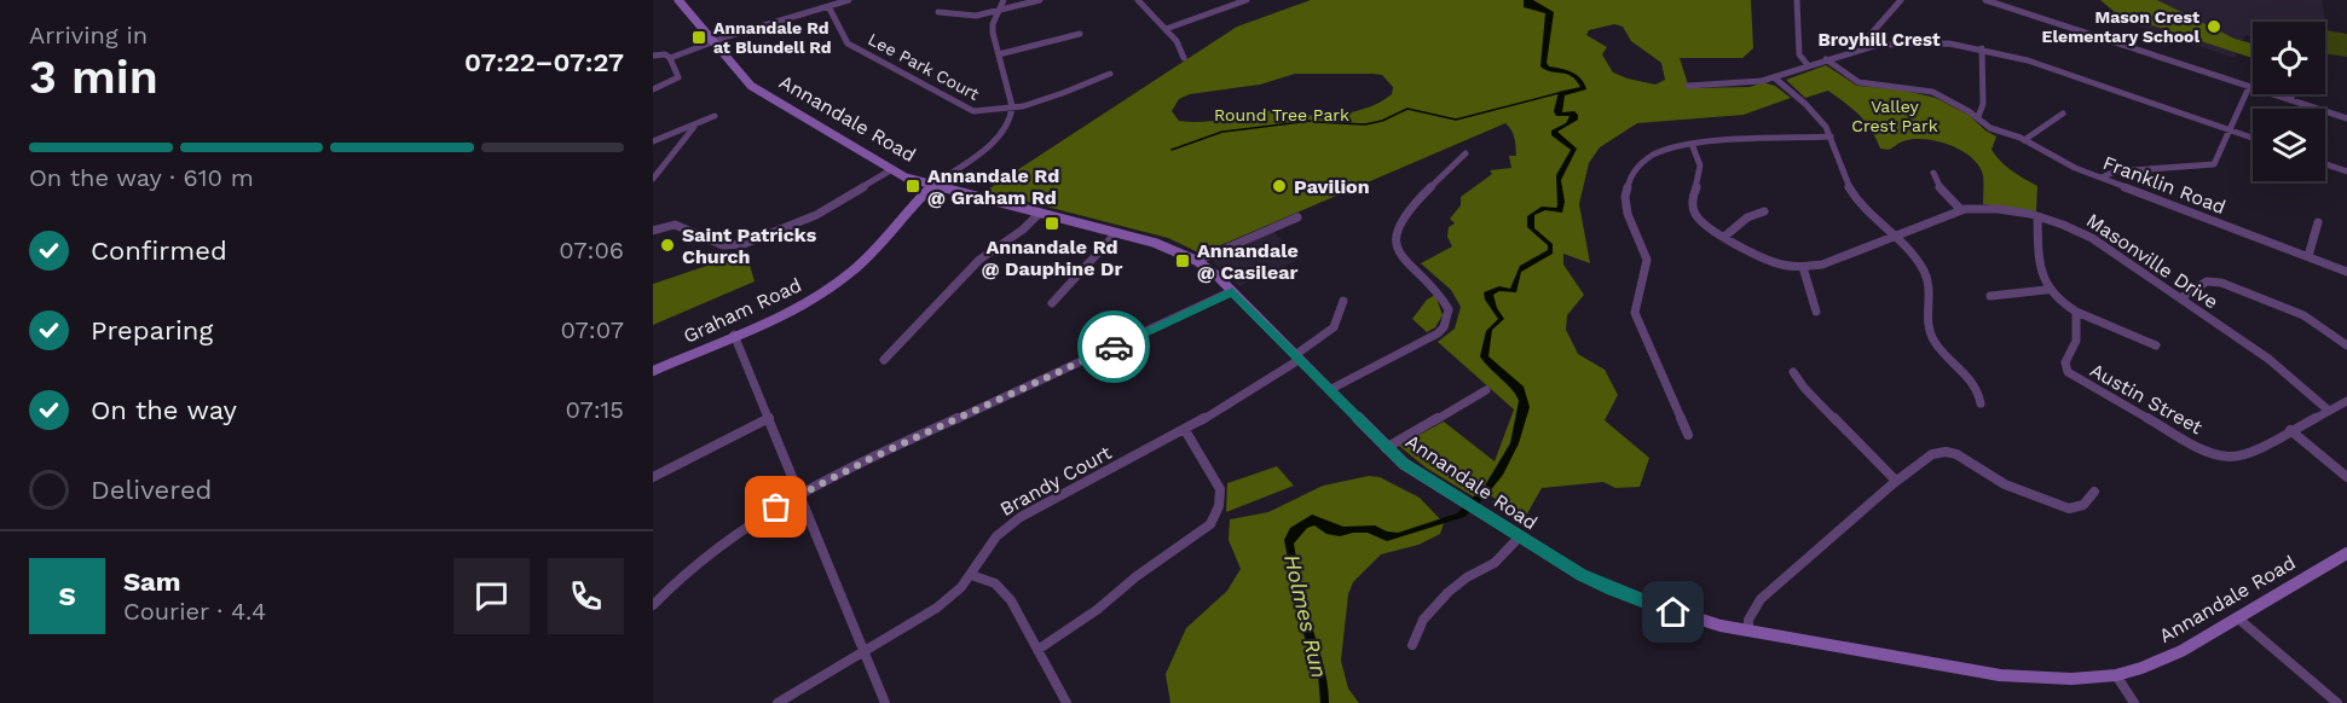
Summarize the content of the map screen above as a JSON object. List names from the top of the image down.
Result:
{
  "streets": {
    "main road": ["Annandale Road", "Graham Road"],
    "street": [
      "Lee Park Court",
      "Franklin Road",
      "Masonville Drive",
      "Austin Street",
      "Brandy Court"
    ]
  },
  "crossings": [
    ["Annandale Road", "Graham Road"],
    ["Annandale Road", "Brandy Court"]
  ],
  "districts": ["Broyhill Crest"],
  "water": ["Holmes Run"],
  "parks": ["Valley Crest Park", "Round Tree Park"],
  "places": {
    "other": ["Mason Crest Elementary School", "Pavilion", "Saint Patricks Church"],
    "transit": [
      "Annandale Rd at Blundell Rd",
      "Annandale Rd @ Graham Rd",
      "Annandale Rd @ Dauphine Dr",
      "Annandale @ Casilear"
    ]
  },
  "page": {
    "heading": ["3 min", "Arriving in", "07:22–07:27"],
    "panel": ["Sam", "Courier · 4.4"],
    "bar": "On the way · 610 m",
    "list": [
      ["Confirmed", "07:06"],
      ["Preparing", "07:07"],
      ["On the way", "07:15"],
      "Delivered"
    ],
    "round": "S"
  }
}
